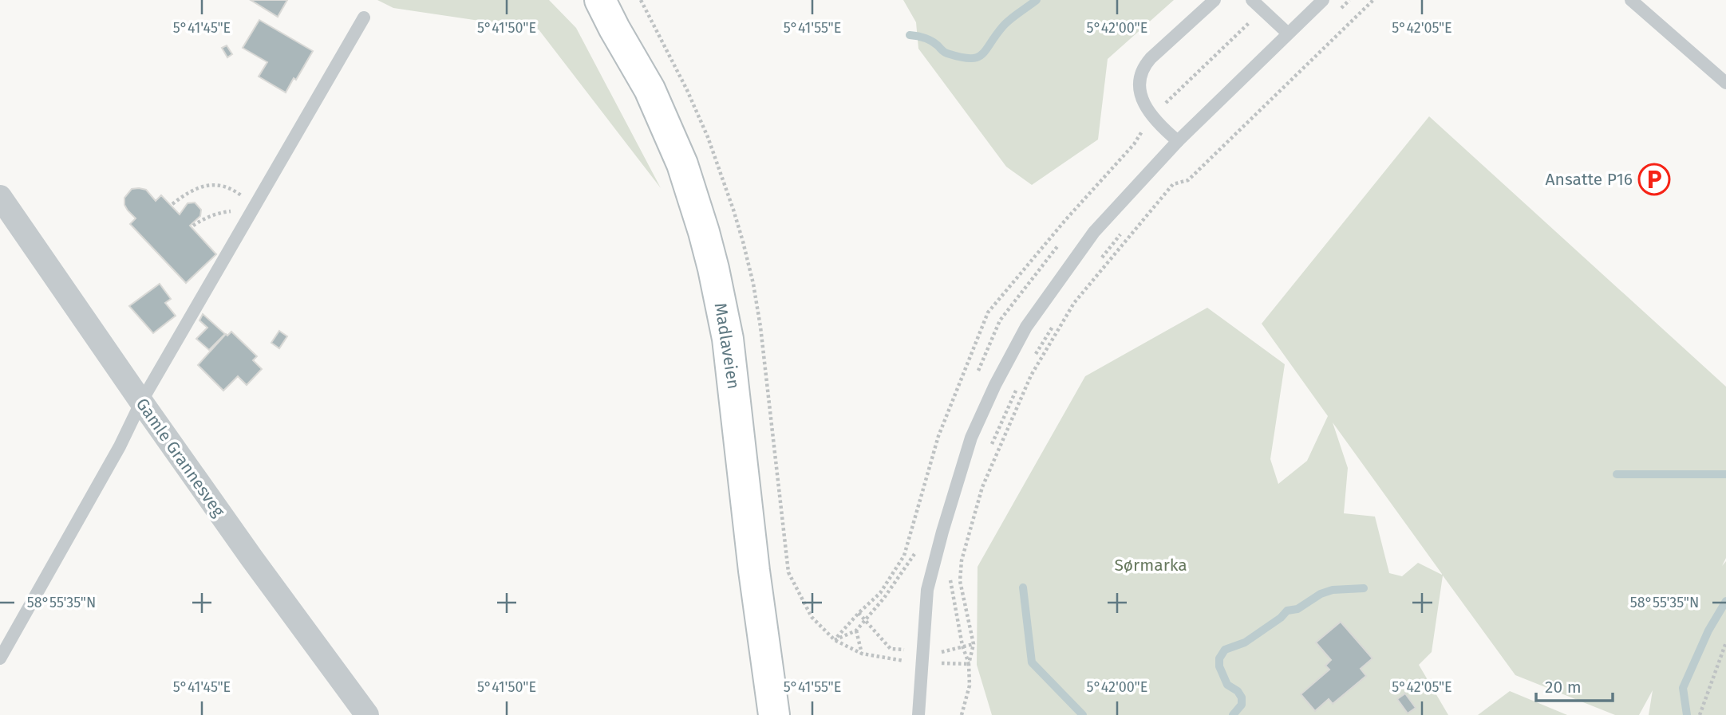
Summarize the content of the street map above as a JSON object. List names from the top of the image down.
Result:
{
  "streets": {
    "main road": ["Madlaveien"],
    "street": ["Gamle Grannesveg"]
  },
  "parks": ["Sørmarka"],
  "places": {
    "parking": ["Ansatte P16"]
  },
  "scale_bar": "20 m",
  "coordinates": [
    "5°41'45\"E",
    "5°41'50\"E",
    "5°41'55\"E",
    "5°42'00\"E",
    "5°42'05\"E",
    "58°55'35\"N"
  ]
}
